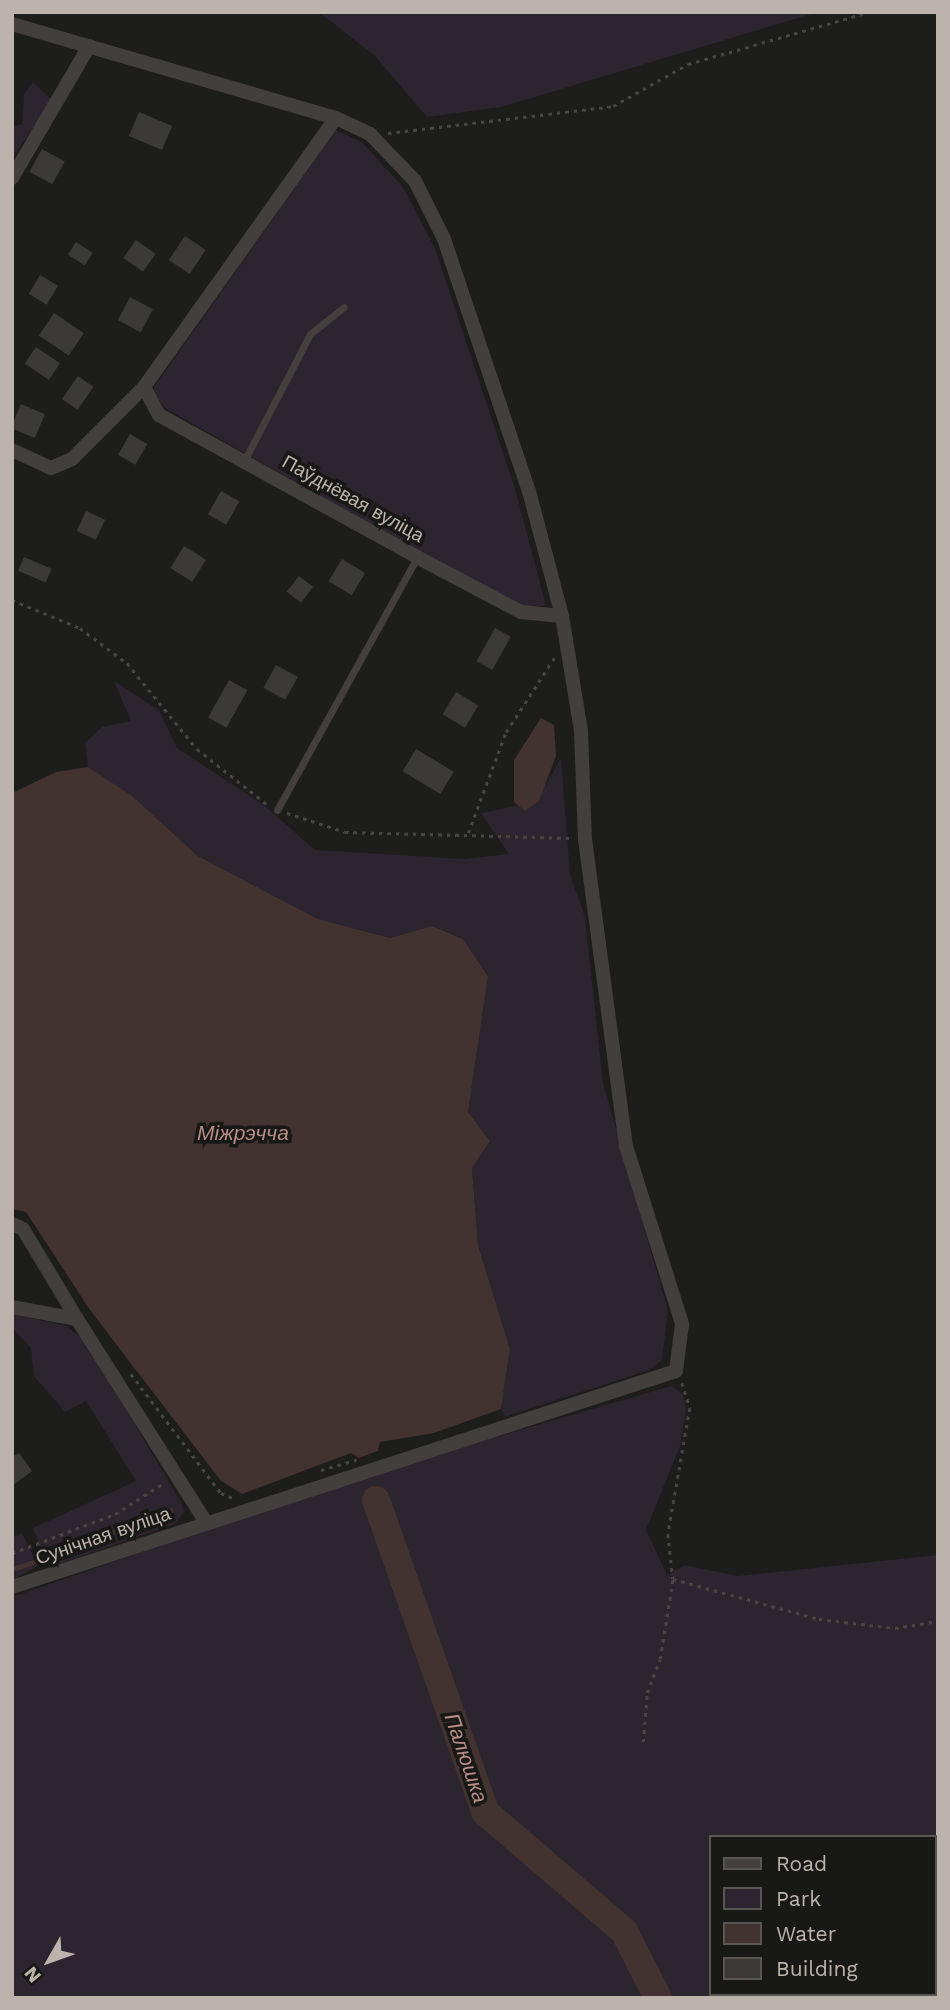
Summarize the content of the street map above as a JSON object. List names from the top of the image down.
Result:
{
  "streets": {
    "street": ["Паўднёвая вуліца", "Сунічная вуліца"]
  },
  "water": ["Міжрэчча", "Палюшка"],
  "legend": [
    "Road",
    "Park",
    "Water",
    "Building"
  ],
  "north": "bottom left"
}
